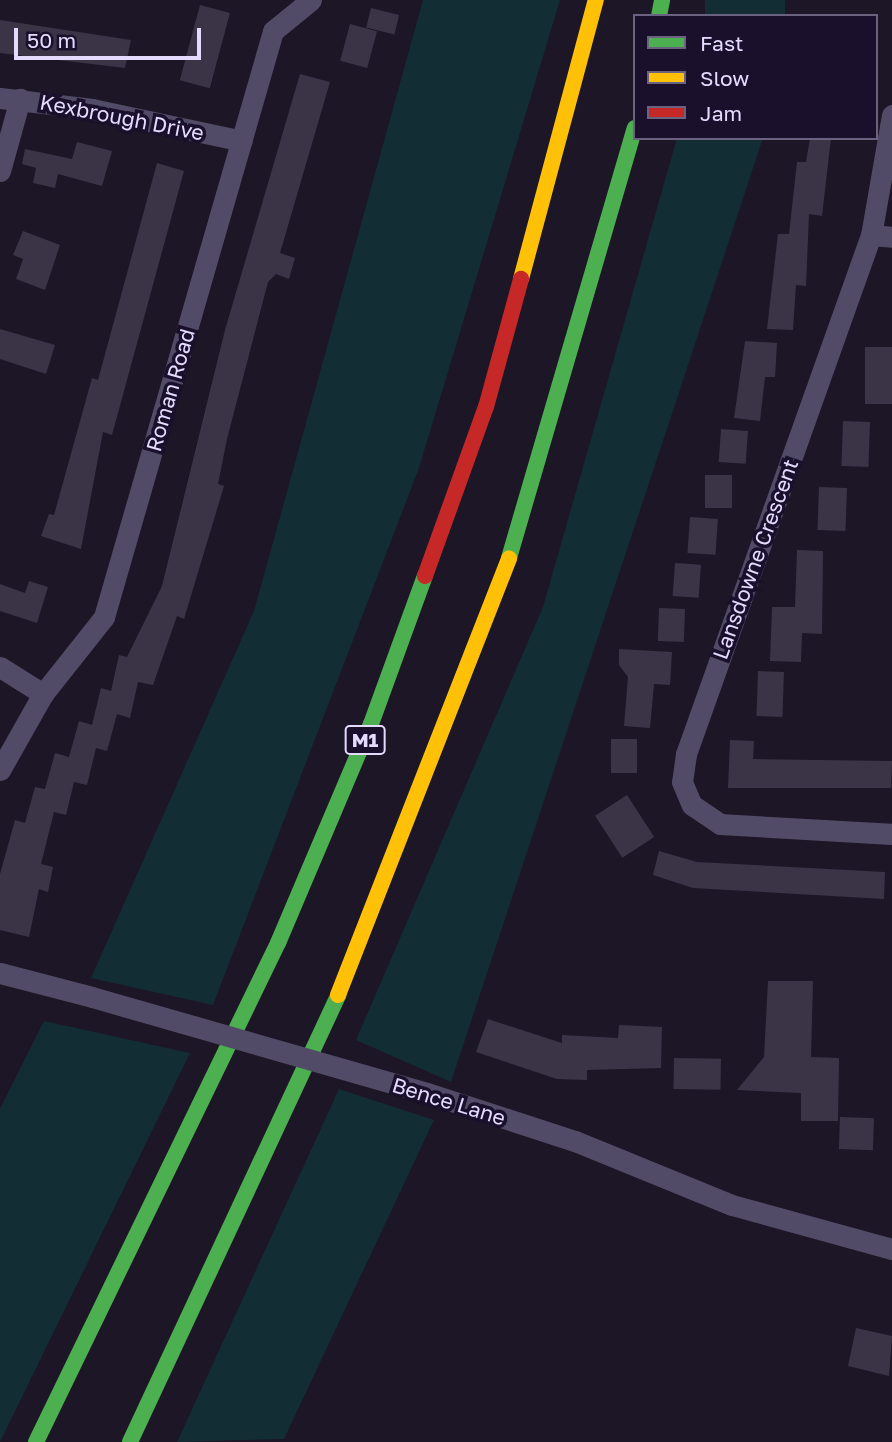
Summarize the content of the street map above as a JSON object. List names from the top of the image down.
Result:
{
  "streets": {
    "highway": ["M1"],
    "street": [
      "Kexbrough Drive",
      "Roman Road",
      "Lansdowne Crescent",
      "Bence Lane"
    ]
  },
  "crossings": [
    ["Kexbrough Drive", "Roman Road"]
  ],
  "legend": ["Fast", "Slow", "Jam"],
  "scale_bar": "50 m"
}
